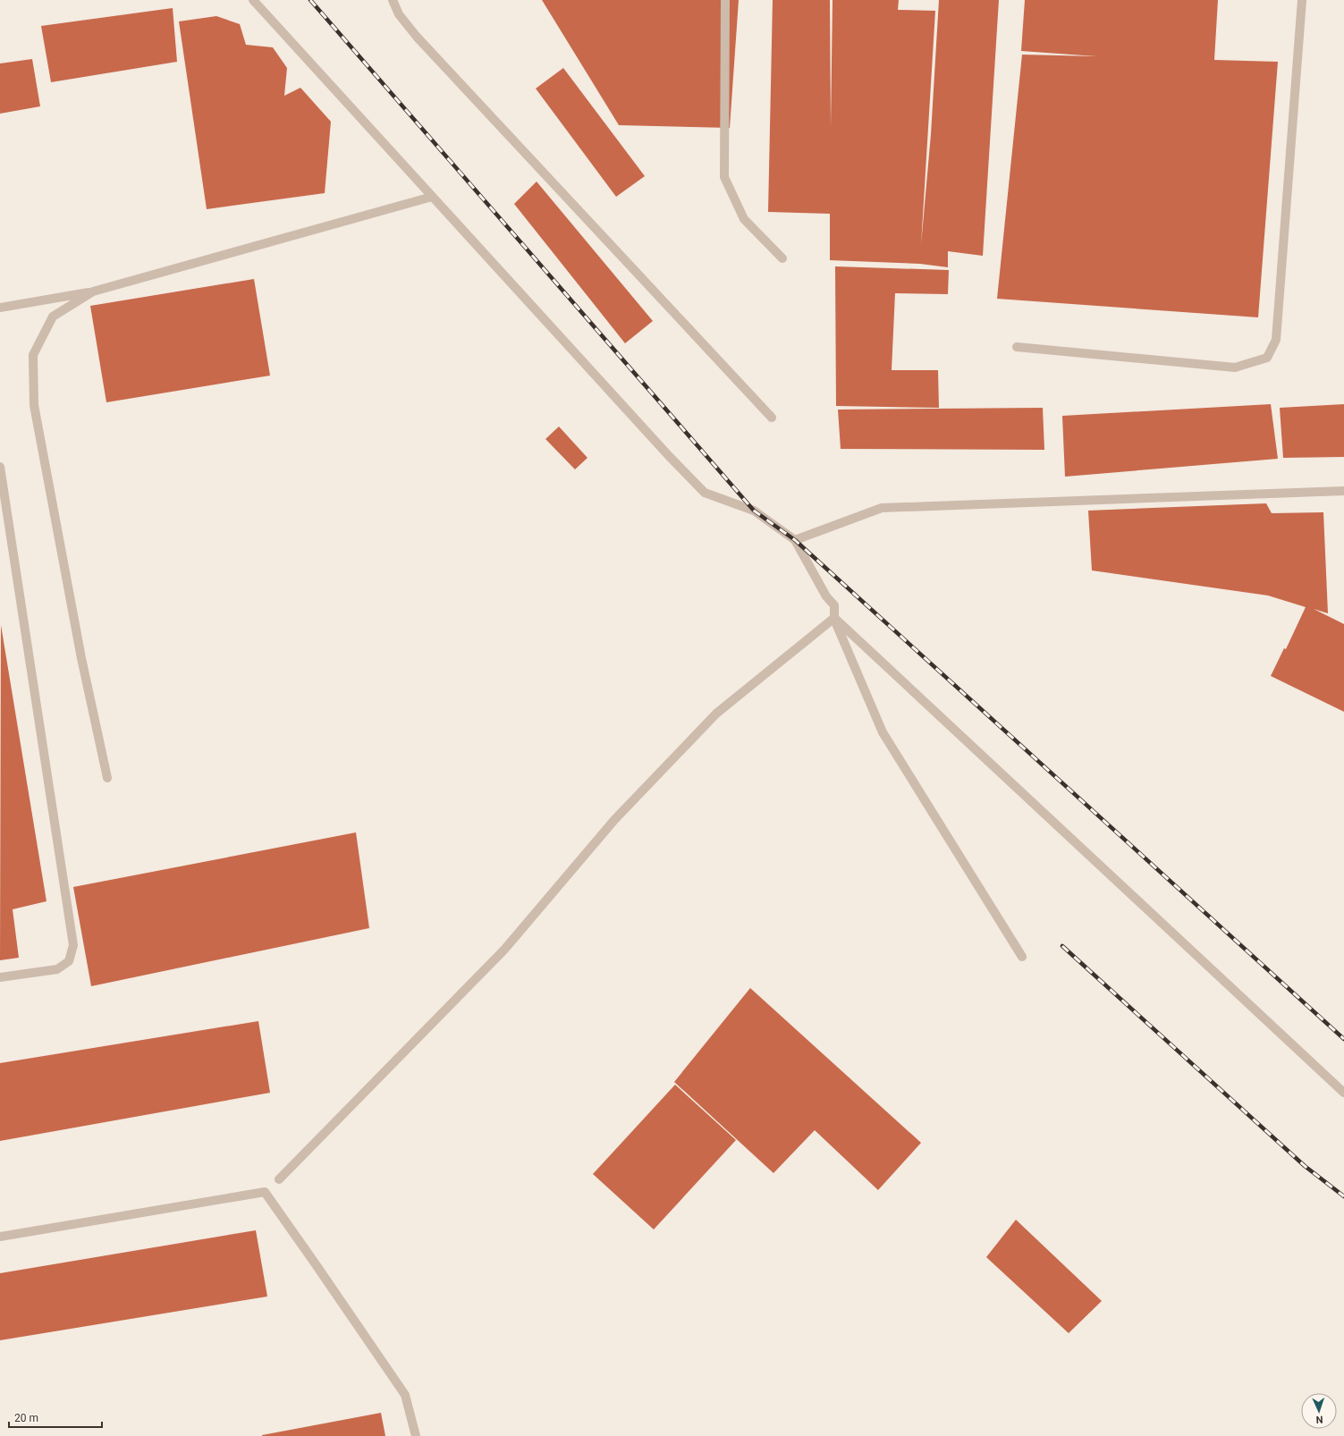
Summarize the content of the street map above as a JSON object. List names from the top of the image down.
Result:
{
  "scale_bar": "20 m",
  "north": "bottom"
}
